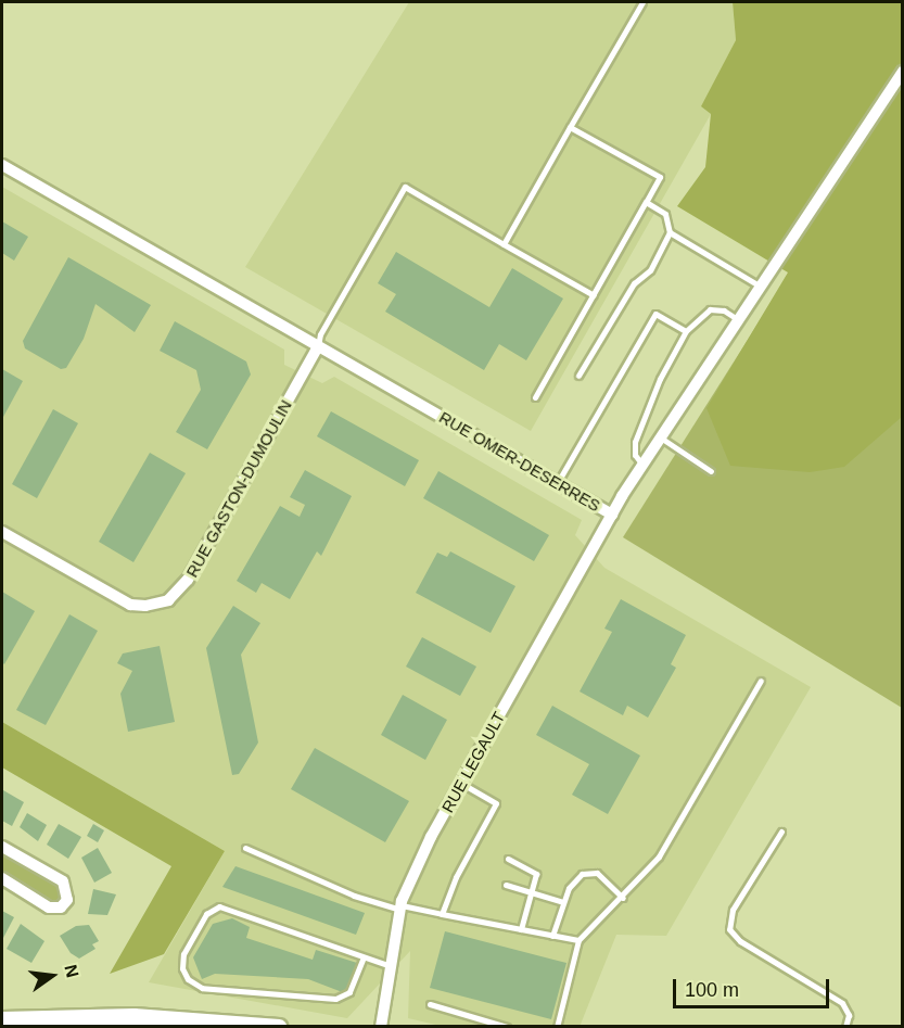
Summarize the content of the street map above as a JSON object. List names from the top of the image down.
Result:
{
  "streets": {
    "street": ["RUE OMER-DESERRES", "RUE GASTON-DUMOULIN", "RUE LEGAULT"]
  },
  "crossings": [
    ["RUE OMER-DESERRES", "RUE GASTON-DUMOULIN"],
    ["RUE OMER-DESERRES", "RUE LEGAULT"]
  ],
  "scale_bar": "100 m",
  "north": "right"
}
